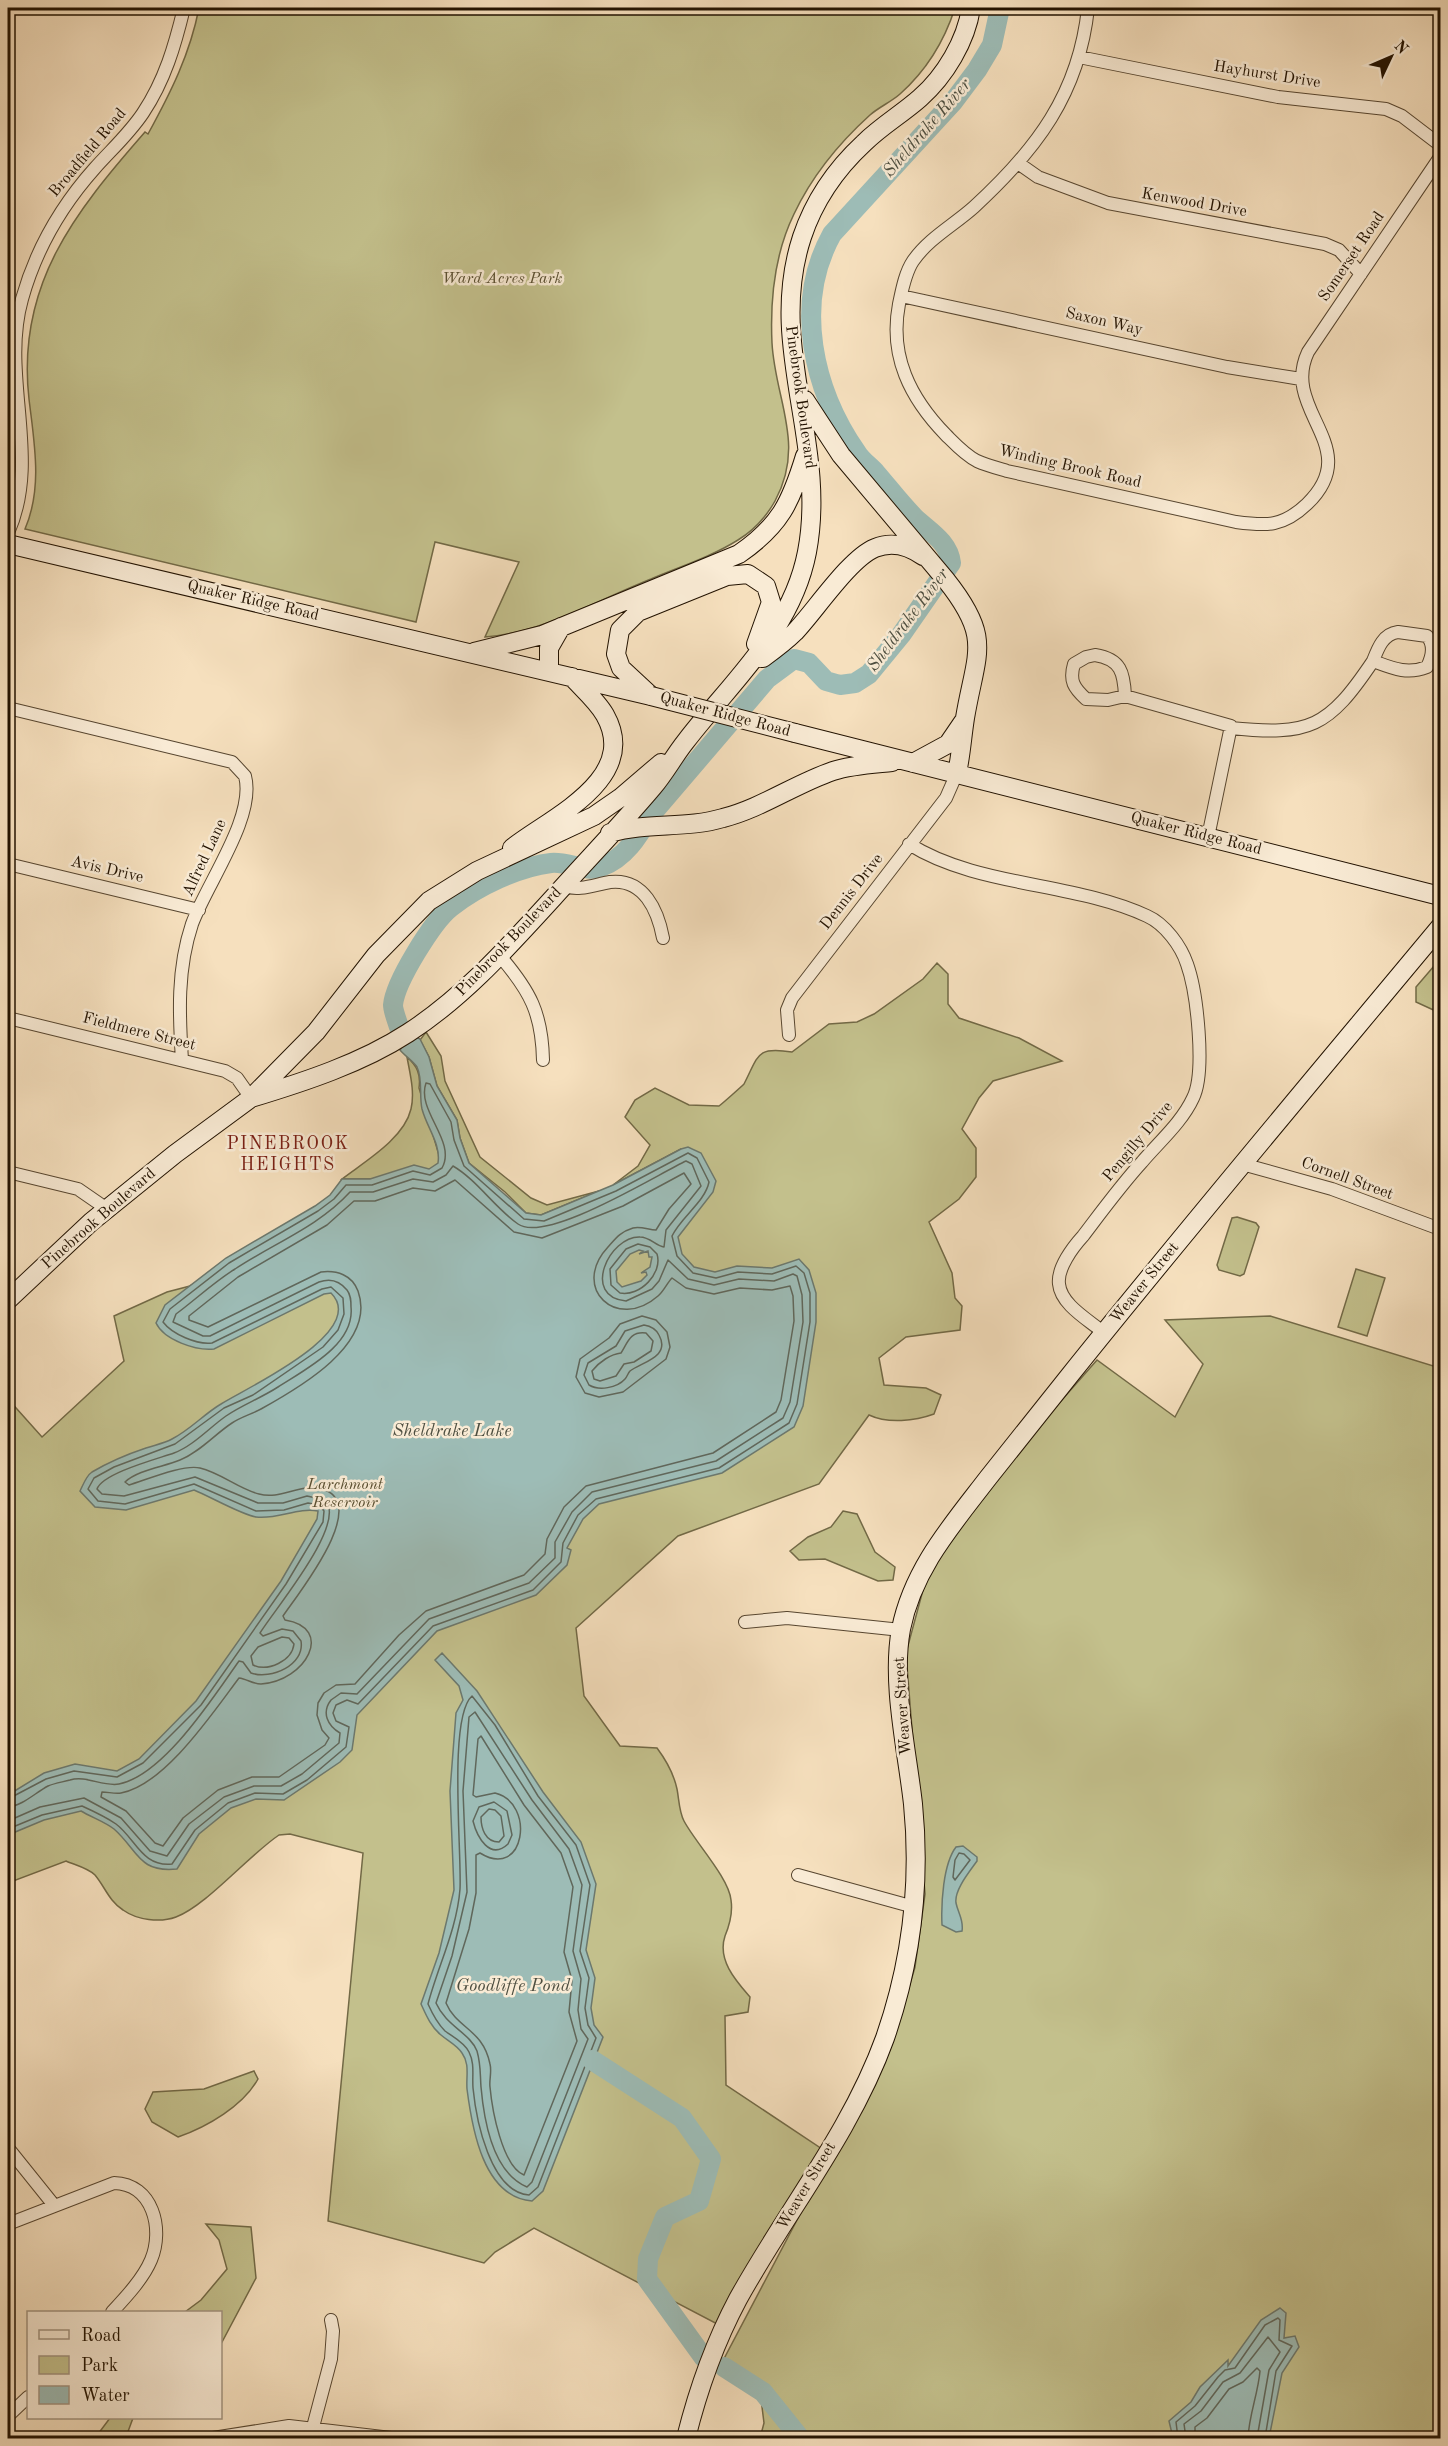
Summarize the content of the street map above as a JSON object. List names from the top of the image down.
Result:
{
  "streets": {
    "street": [
      "Hayhurst Drive",
      "Broadfield Road",
      "Kenwood Drive",
      "Somerset Road",
      "Saxon Way",
      "Pinebrook Boulevard",
      "Winding Brook Road",
      "Quaker Ridge Road",
      "Alfred Lane",
      "Avis Drive",
      "Dennis Drive",
      "Fieldmere Street",
      "Pengilly Drive",
      "Cornell Street",
      "Weaver Street"
    ]
  },
  "crossings": [
    ["Hayhurst Drive", "Winding Brook Road"],
    ["Kenwood Drive", "Somerset Road"],
    ["Kenwood Drive", "Winding Brook Road"],
    ["Somerset Road", "Saxon Way"],
    ["Somerset Road", "Winding Brook Road"],
    ["Saxon Way", "Winding Brook Road"],
    ["Pinebrook Boulevard", "Fieldmere Street"],
    ["Quaker Ridge Road", "Dennis Drive"],
    ["Alfred Lane", "Avis Drive"],
    ["Alfred Lane", "Fieldmere Street"],
    ["Dennis Drive", "Pengilly Drive"],
    ["Pengilly Drive", "Weaver Street"],
    ["Cornell Street", "Weaver Street"]
  ],
  "districts": ["PINEBROOK HEIGHTS"],
  "water": ["Sheldrake River", "Sheldrake Lake", "Goodliffe Pond"],
  "parks": ["Ward Acres Park", "Larchmont Reservoir"],
  "legend": ["Road", "Park", "Water"],
  "north": "top right"
}
